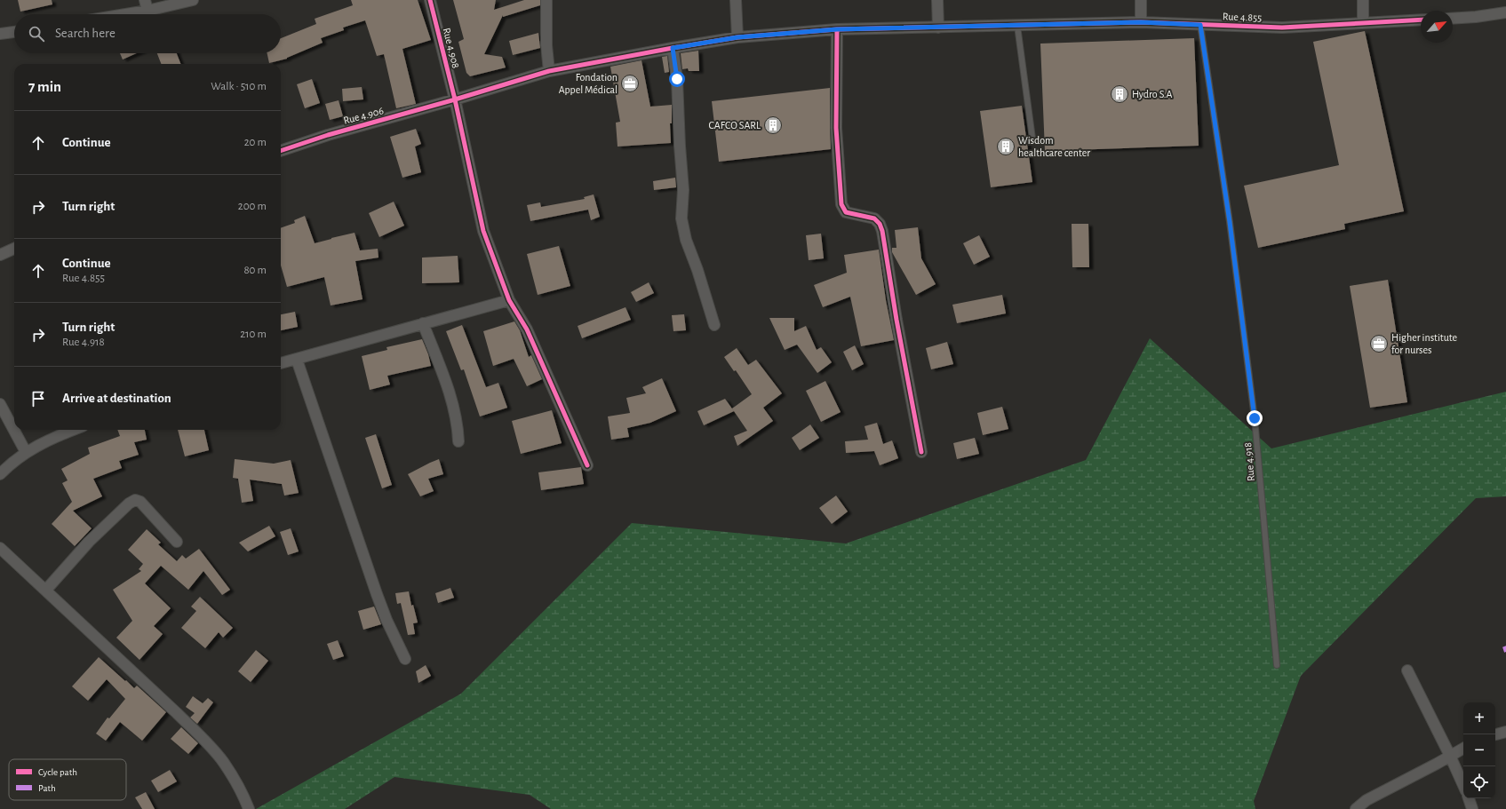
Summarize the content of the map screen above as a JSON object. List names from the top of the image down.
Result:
{
  "streets": {
    "street": ["Rue 4.855", "Rue 4.908", "Rue 4.906"],
    "lane": ["Rue 4.918"]
  },
  "crossings": [
    ["Rue 4.855", "Rue 4.906"],
    ["Rue 4.855", "Rue 4.918"],
    ["Rue 4.908", "Rue 4.906"]
  ],
  "places": {
    "office": ["Fondation Appel Médical", "Higher institute for nurses"],
    "building": ["Hydro S.A", "CAFCO SARL", "Wisdom healthcare center"]
  },
  "legend": ["Cycle path", "Path"],
  "north": "top right",
  "page": {
    "search": "Search here",
    "heading": ["7 min", "Walk · 510 m"],
    "list": [
      ["Continue", "20 m"],
      ["Turn right", "200 m"],
      ["Continue", "Rue 4.855", "80 m"],
      ["Turn right", "Rue 4.918", "210 m"],
      "Arrive at destination"
    ],
    "map_buttons": ["+", "−"]
  }
}
